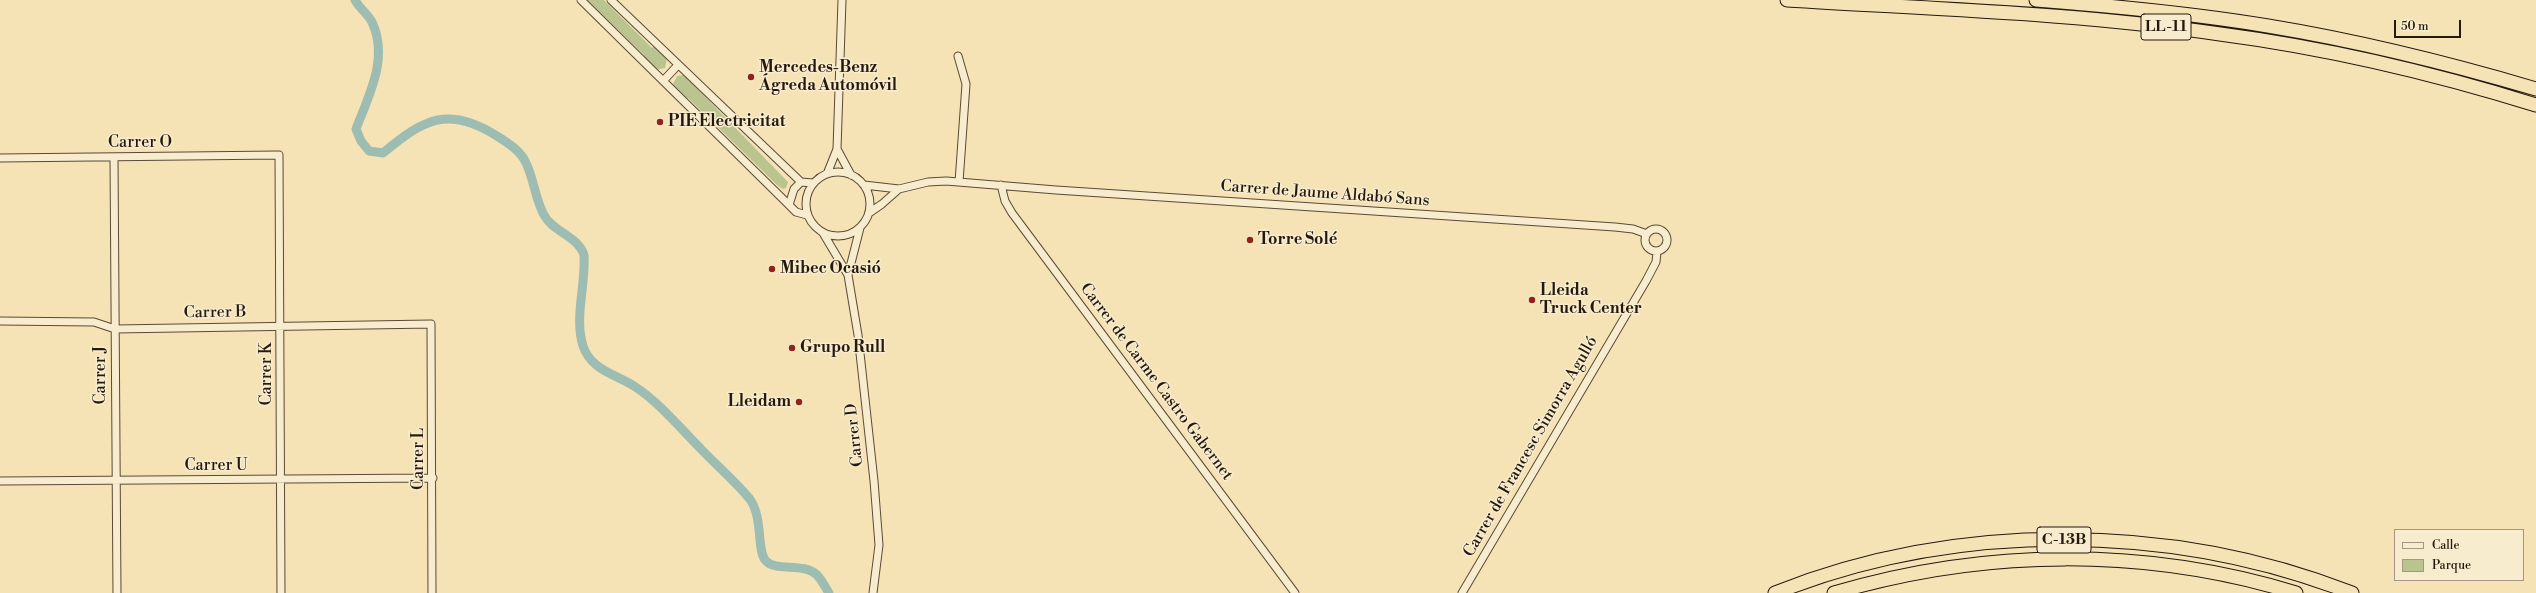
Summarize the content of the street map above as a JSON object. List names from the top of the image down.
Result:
{
  "streets": {
    "highway": ["LL-11", "C-13B"],
    "street": [
      "Carrer O",
      "Carrer de Jaume Aldabó Sans",
      "Carrer B",
      "Carrer K",
      "Carrer J",
      "Carrer de Carme Castro Gabernet",
      "Carrer D",
      "Carrer de Francesc Simorra Agulló",
      "Carrer L",
      "Carrer U"
    ]
  },
  "crossings": [
    ["Carrer O", "Carrer K"],
    ["Carrer O", "Carrer J"],
    ["Carrer de Jaume Aldabó Sans", "Carrer de Carme Castro Gabernet"],
    ["Carrer de Jaume Aldabó Sans", "Carrer de Francesc Simorra Agulló"],
    ["Carrer B", "Carrer K"],
    ["Carrer B", "Carrer J"],
    ["Carrer B", "Carrer L"],
    ["Carrer K", "Carrer U"],
    ["Carrer J", "Carrer U"],
    ["Carrer L", "Carrer U"]
  ],
  "places": [
    "Mercedes-Benz Ágreda Automóvil",
    "PIE Electricitat",
    "Torre Solé",
    "Mibec Ocasió",
    "Lleida Truck Center",
    "Grupo Rull",
    "Lleidam"
  ],
  "legend": ["Calle", "Parque"],
  "scale_bar": "50 m"
}
